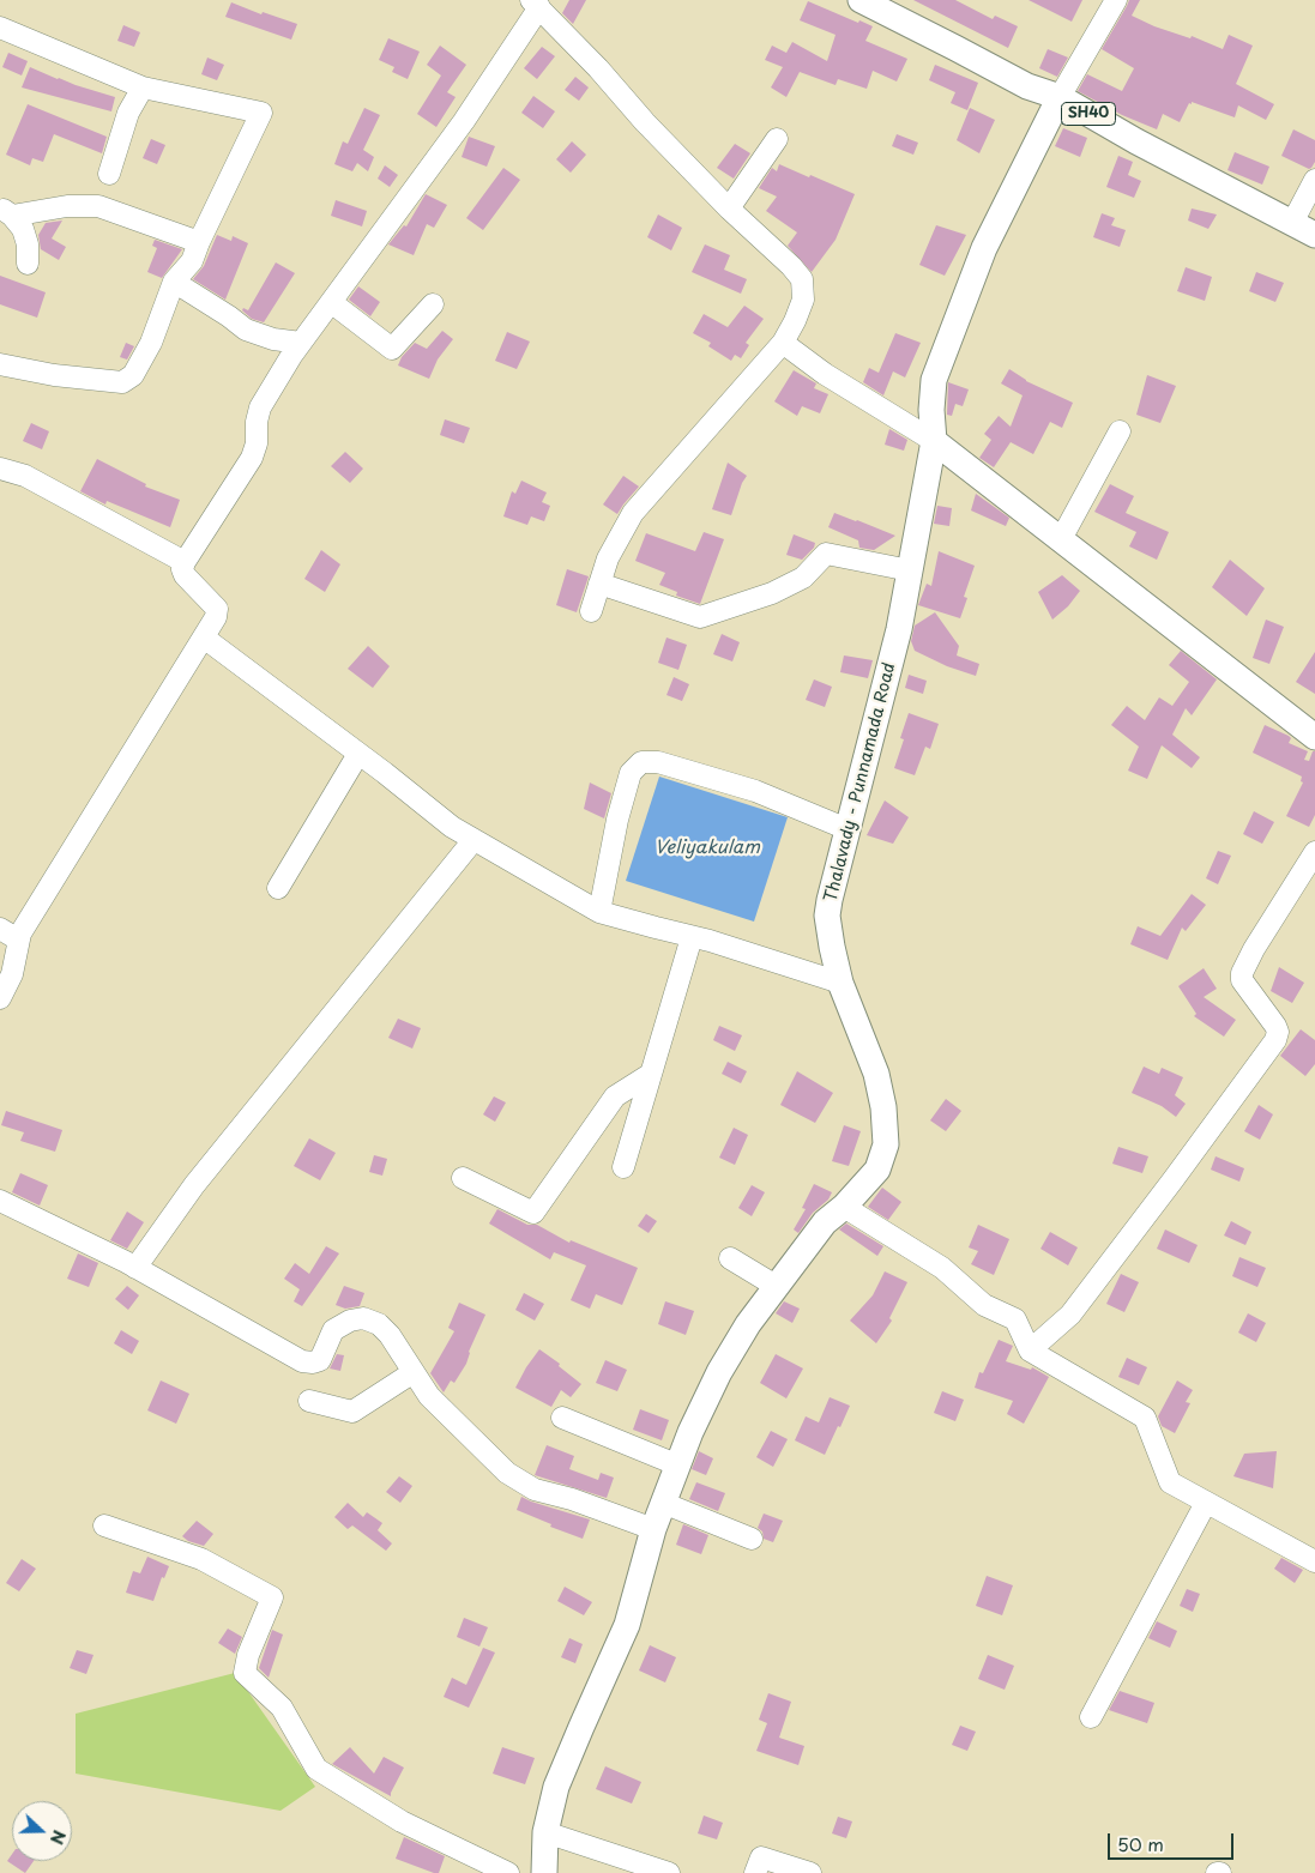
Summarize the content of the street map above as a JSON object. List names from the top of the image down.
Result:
{
  "streets": {
    "main road": ["SH40", "Thalavady - Punnamada Road"]
  },
  "crossings": [
    ["SH40", "Thalavady - Punnamada Road"]
  ],
  "water": ["Veliyakulam"],
  "scale_bar": "50 m",
  "north": "right"
}
